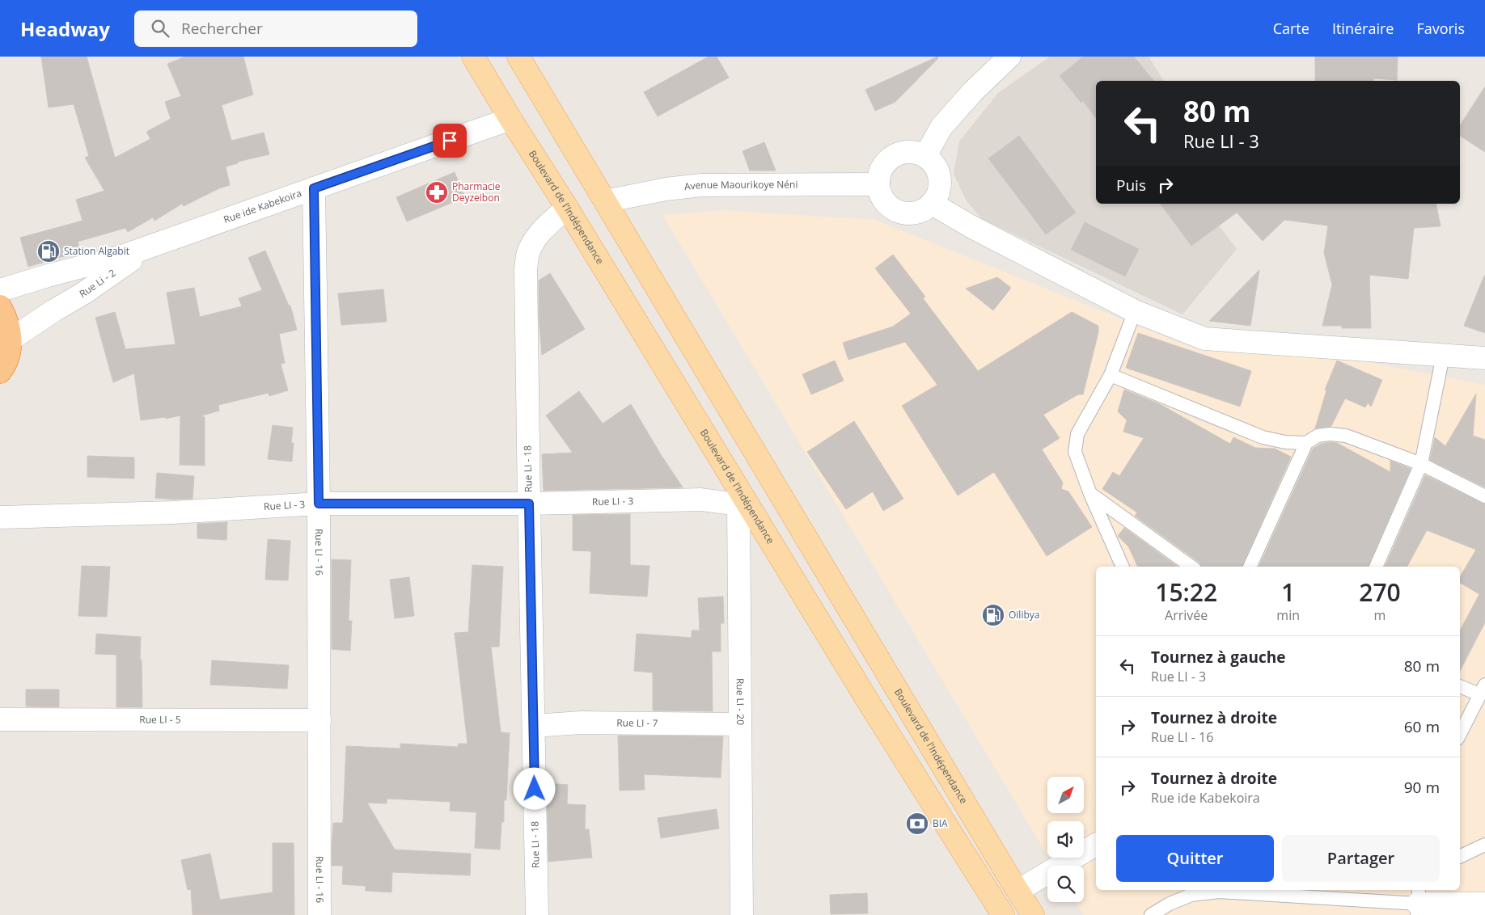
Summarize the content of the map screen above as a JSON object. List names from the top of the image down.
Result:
{
  "streets": {
    "main road": ["Boulevard de l'Indépendance"],
    "street": [
      "Avenue Maourikoye Néni",
      "Rue ide Kabekoira",
      "Rue Li - 2",
      "Rue LI - 18",
      "Rue LI - 3",
      "Rue LI - 16",
      "Rue LI - 20",
      "Rue LI - 5",
      "Rue LI - 7"
    ]
  },
  "crossings": [
    ["Avenue Maourikoye Néni", "Boulevard de l'Indépendance"],
    ["Rue ide Kabekoira", "Boulevard de l'Indépendance"],
    ["Rue ide Kabekoira", "Rue Li - 2"],
    ["Rue ide Kabekoira", "Rue LI - 16"],
    ["Boulevard de l'Indépendance", "Rue LI - 18"],
    ["Boulevard de l'Indépendance", "Rue LI - 3"],
    ["Boulevard de l'Indépendance", "Rue LI - 20"],
    ["Rue LI - 18", "Rue LI - 3"],
    ["Rue LI - 18", "Rue LI - 7"],
    ["Rue LI - 3", "Rue LI - 16"],
    ["Rue LI - 3", "Rue LI - 20"],
    ["Rue LI - 16", "Rue LI - 5"],
    ["Rue LI - 20", "Rue LI - 7"]
  ],
  "places": {
    "pharmacy": ["Pharmacie Deyzeibon"],
    "fuel station": ["Station Algabit", "Oilibya"],
    "bank": ["BIA"]
  },
  "north": "top right",
  "page": {
    "header": "Headway",
    "search": "Rechercher",
    "nav": ["Carte", "Itinéraire", "Favoris"],
    "turn": ["80 m", "Rue LI - 3"],
    "then": "Puis",
    "eta": [
      "15:22",
      "Arrivée",
      "1",
      "min",
      "270",
      "m"
    ],
    "list": [
      {
        "name": "Tournez à gauche",
        "note": "Rue LI - 3",
        "value": "80 m"
      },
      {
        "name": "Tournez à droite",
        "note": "Rue LI - 16",
        "value": "60 m"
      },
      {
        "name": "Tournez à droite",
        "note": "Rue ide Kabekoira",
        "value": "90 m"
      }
    ],
    "buttons": ["Quitter", "Partager"]
  }
}
